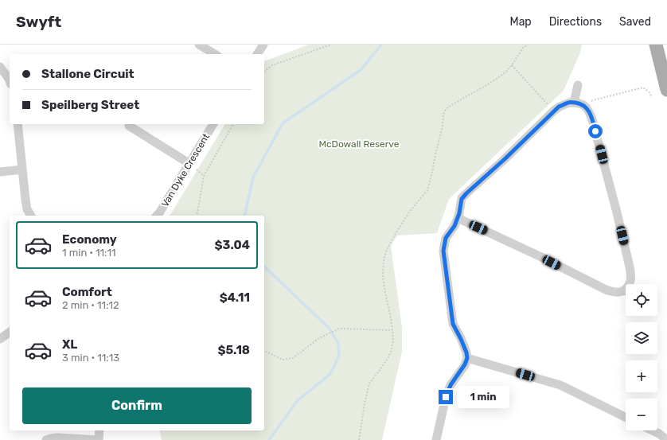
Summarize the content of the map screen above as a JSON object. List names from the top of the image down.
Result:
{
  "streets": {
    "street": ["Van Dyke Crescent"]
  },
  "parks": ["McDowall Reserve"],
  "page": {
    "header": "Swyft",
    "nav": ["Map", "Directions", "Saved"],
    "banner": ["Stallone Circuit", "Speilberg Street"],
    "list": [
      {
        "name": "Economy",
        "note": "1 min · 11:11",
        "value": "$3.04"
      },
      {
        "name": "Comfort",
        "note": "2 min · 11:12",
        "value": "$4.11"
      },
      {
        "name": "XL",
        "note": "3 min · 11:13",
        "value": "$5.18"
      }
    ],
    "map_buttons": ["+", "−"],
    "buttons": "Confirm",
    "bubble": "1 min"
  }
}
